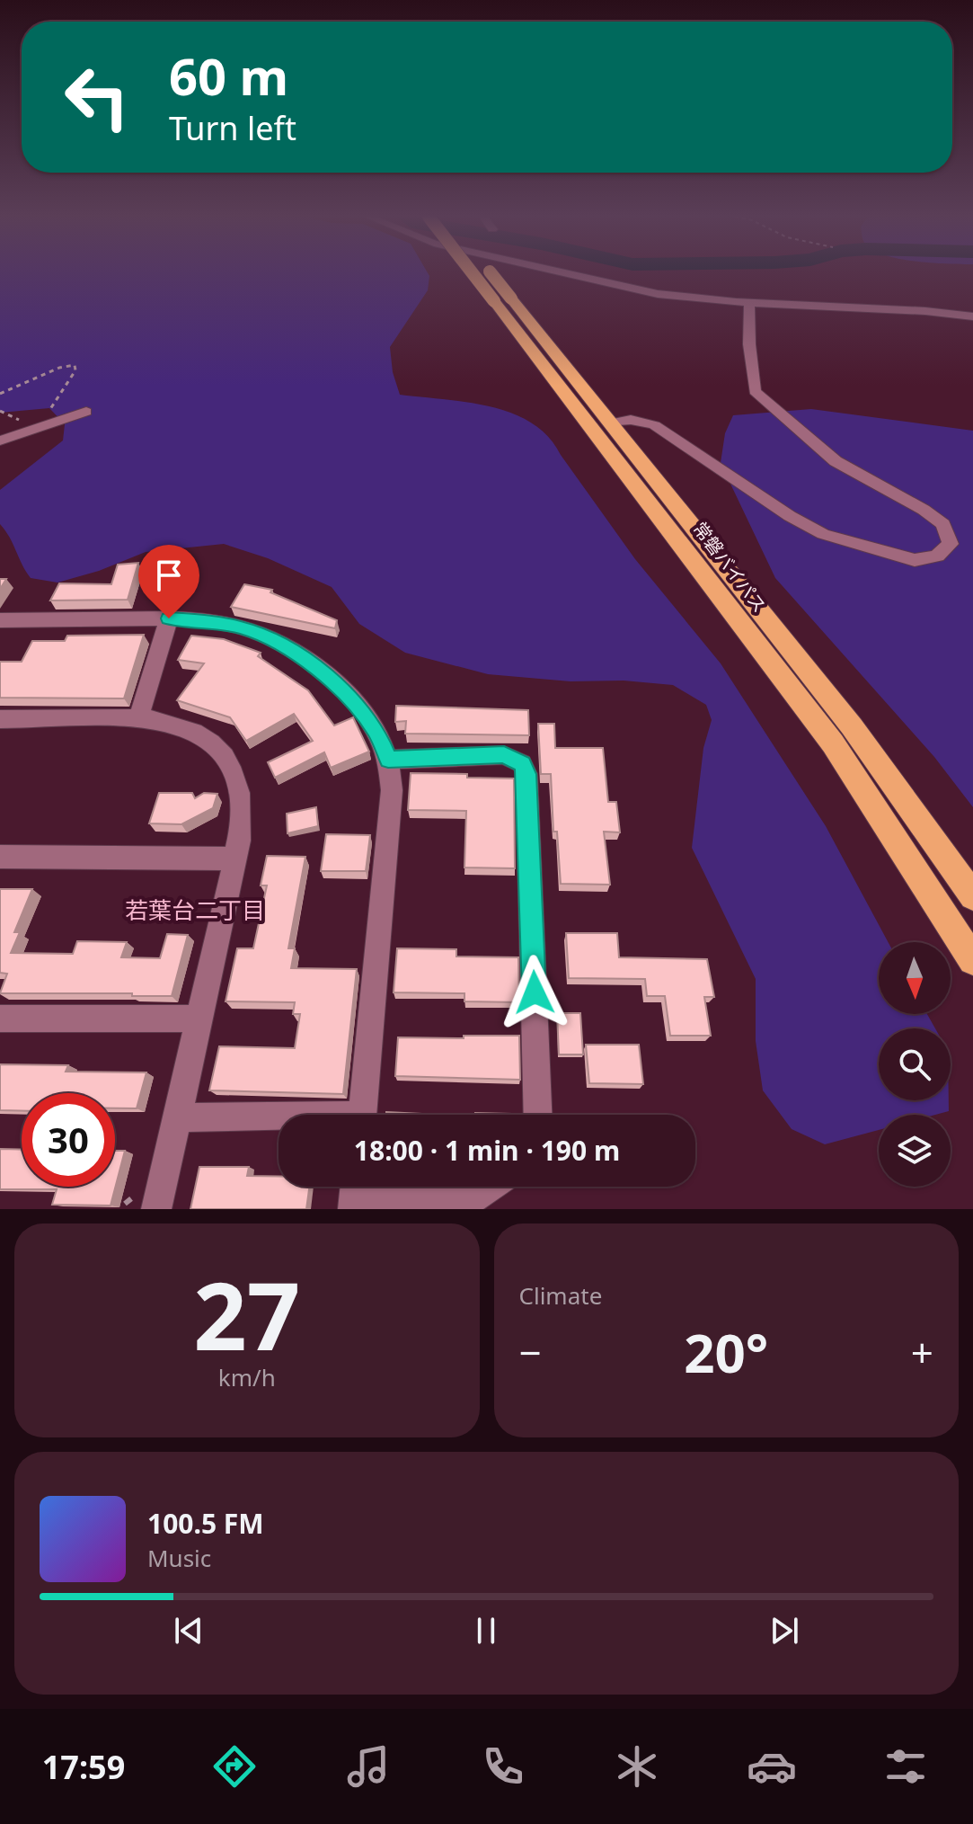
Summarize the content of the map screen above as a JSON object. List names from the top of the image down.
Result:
{
  "streets": {
    "highway": ["常磐バイパス"]
  },
  "districts": ["若葉台二丁目"],
  "north": "bottom",
  "page": {
    "turn": ["60 m", "Turn left"],
    "limit": "30",
    "trip": "18:00 · 1 min · 190 m",
    "tile": [
      ["27", "km/h"],
      "Climate"
    ],
    "heat": ["−", "20°", "+"],
    "song": ["100.5 FM", "Music"],
    "tabs": "17:59"
  }
}
